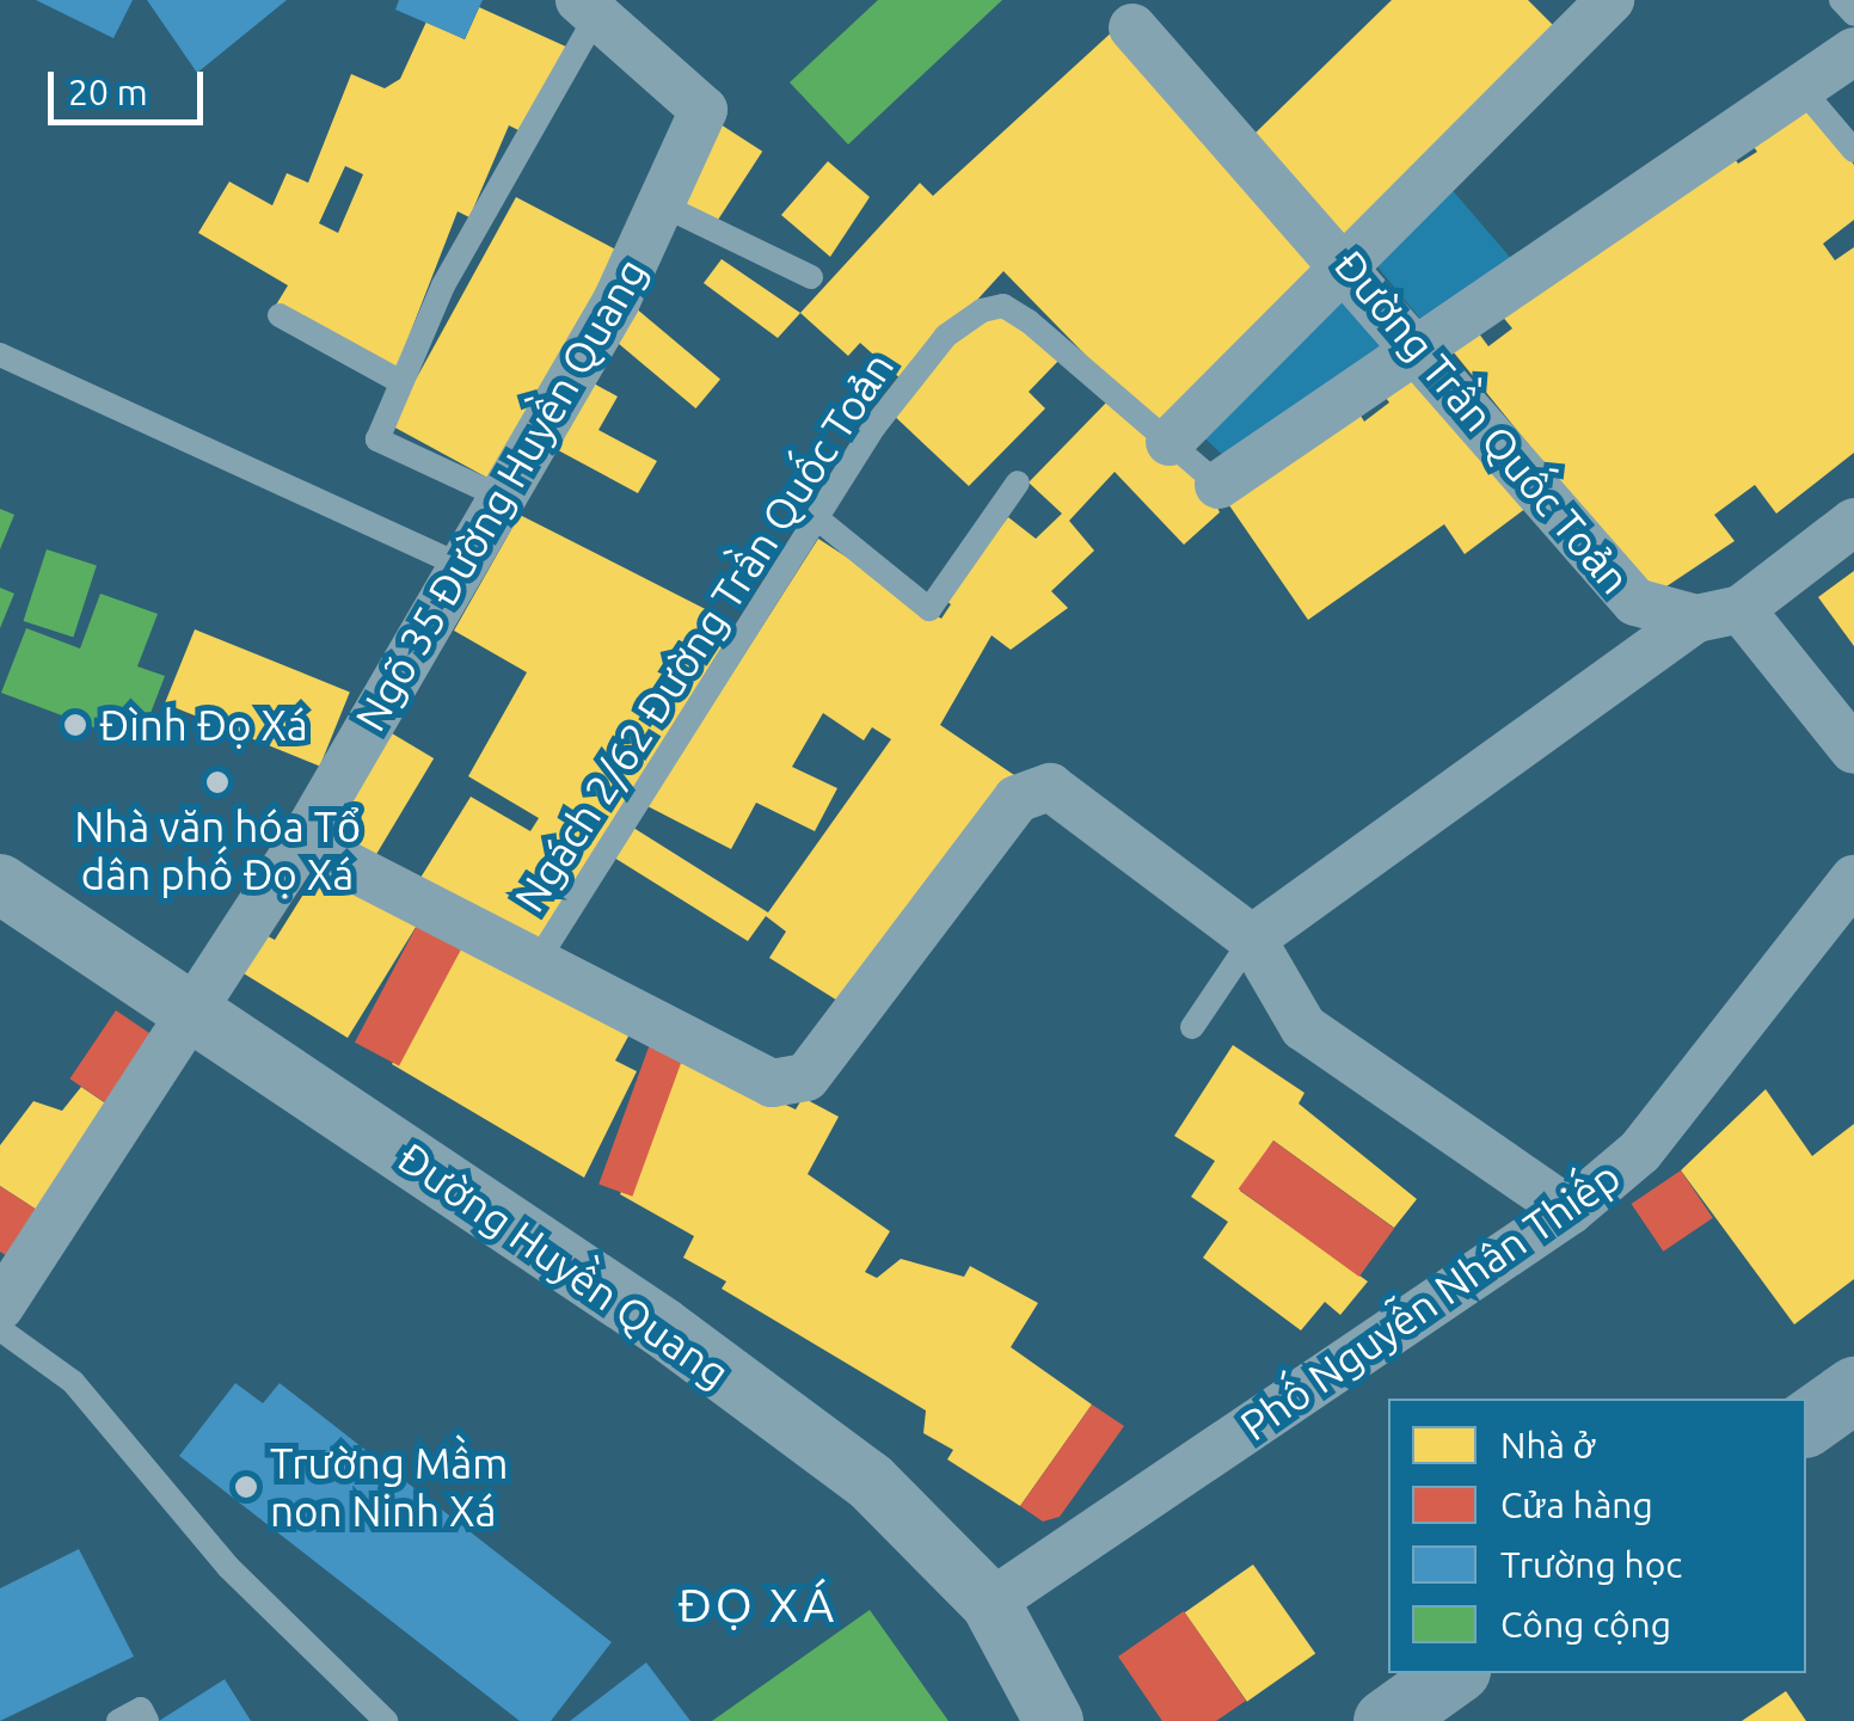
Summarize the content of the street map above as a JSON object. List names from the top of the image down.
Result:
{
  "streets": {
    "street": [
      "Đường Trần Quốc Toản",
      "Ngõ 35 Đường Huyền Quang",
      "Đường Huyền Quang",
      "Phố Nguyễn Nhân Thiếp"
    ],
    "lane": ["Ngách 2/62 Đường Trần Quốc Toản"]
  },
  "crossings": [
    ["Ngõ 35 Đường Huyền Quang", "Đường Huyền Quang"],
    ["Đường Huyền Quang", "Phố Nguyễn Nhân Thiếp"]
  ],
  "districts": ["ĐỌ XÁ"],
  "places": ["Đình Đọ Xá", "Nhà văn hóa Tổ dân phố Đọ Xá", "Trường Mầm non Ninh Xá"],
  "legend": [
    "Nhà ở",
    "Cửa hàng",
    "Trường học",
    "Công cộng"
  ],
  "scale_bar": "20 m"
}
